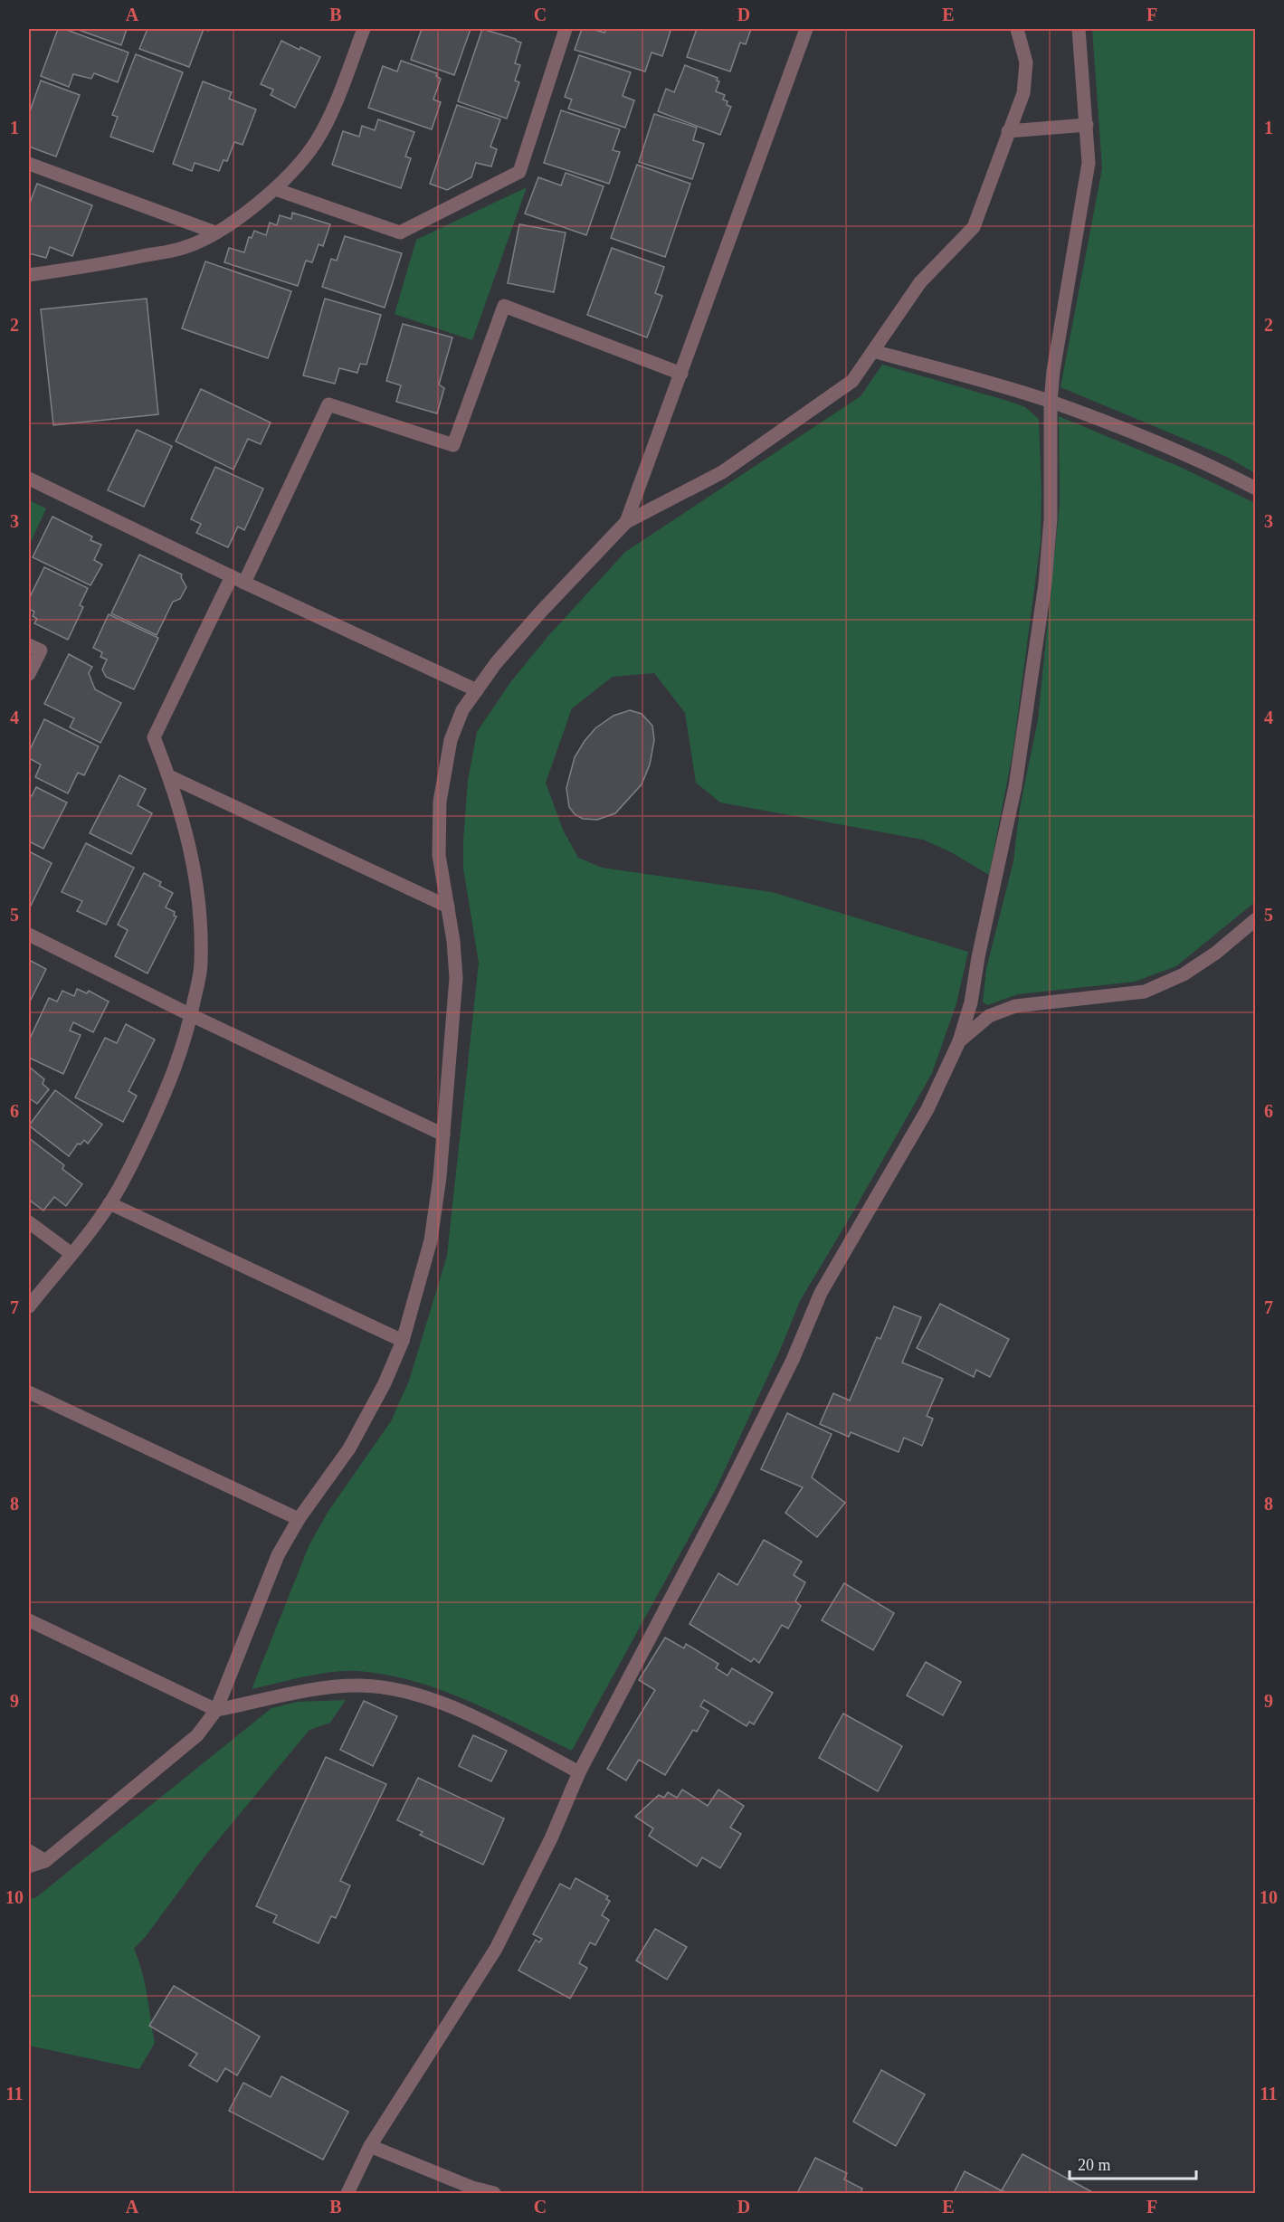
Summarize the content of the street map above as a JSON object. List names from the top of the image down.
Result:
{
  "scale_bar": "20 m",
  "grid": {
    "columns": [
      "A",
      "B",
      "C",
      "D",
      "E",
      "F"
    ],
    "rows": [
      "1",
      "2",
      "3",
      "4",
      "5",
      "6",
      "7",
      "8",
      "9",
      "10",
      "11"
    ]
  }
}
